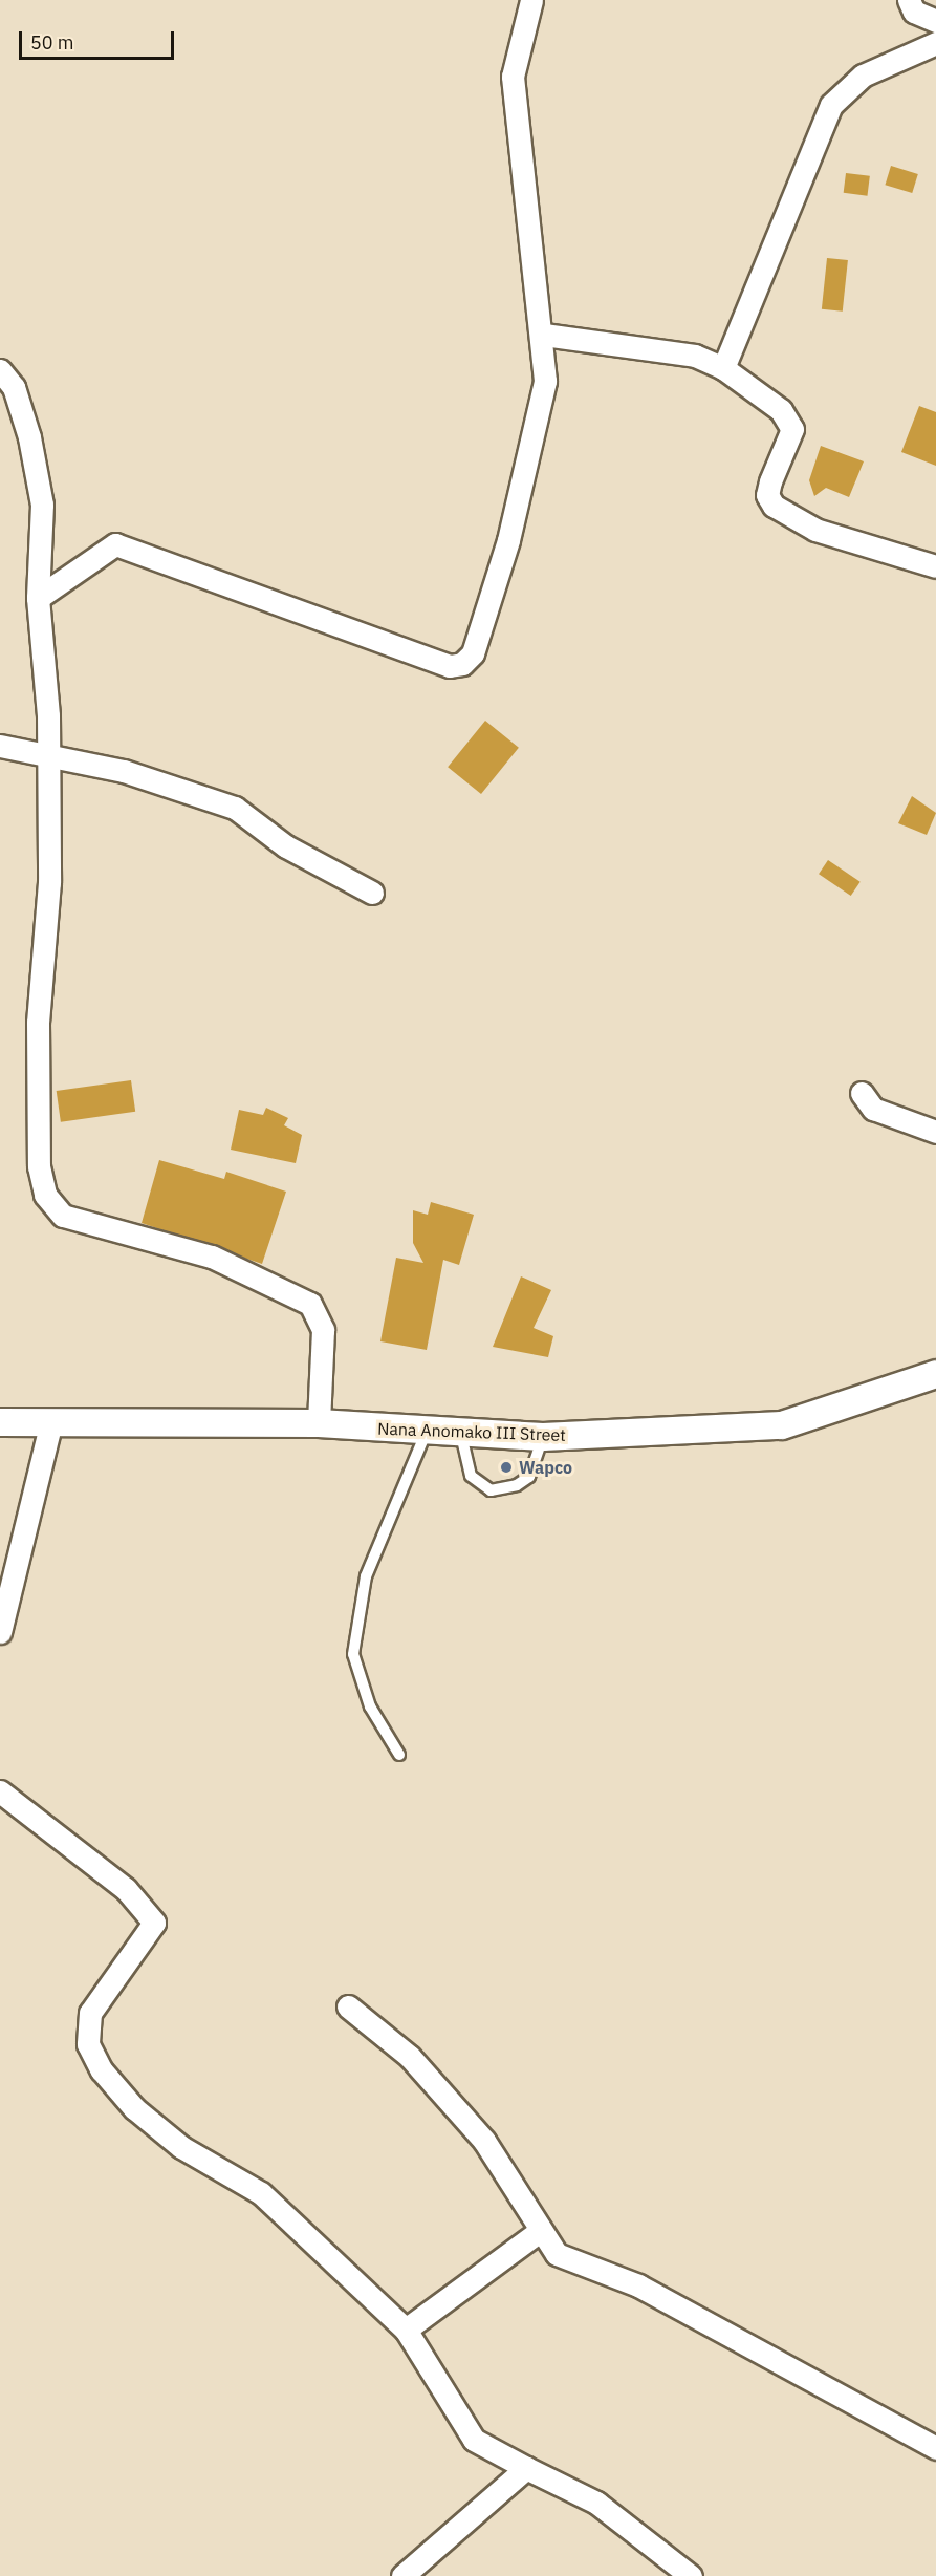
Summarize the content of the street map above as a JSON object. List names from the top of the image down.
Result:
{
  "streets": {
    "street": ["Nana Anomako III Street"]
  },
  "places": ["Wapco"],
  "scale_bar": "50 m"
}
